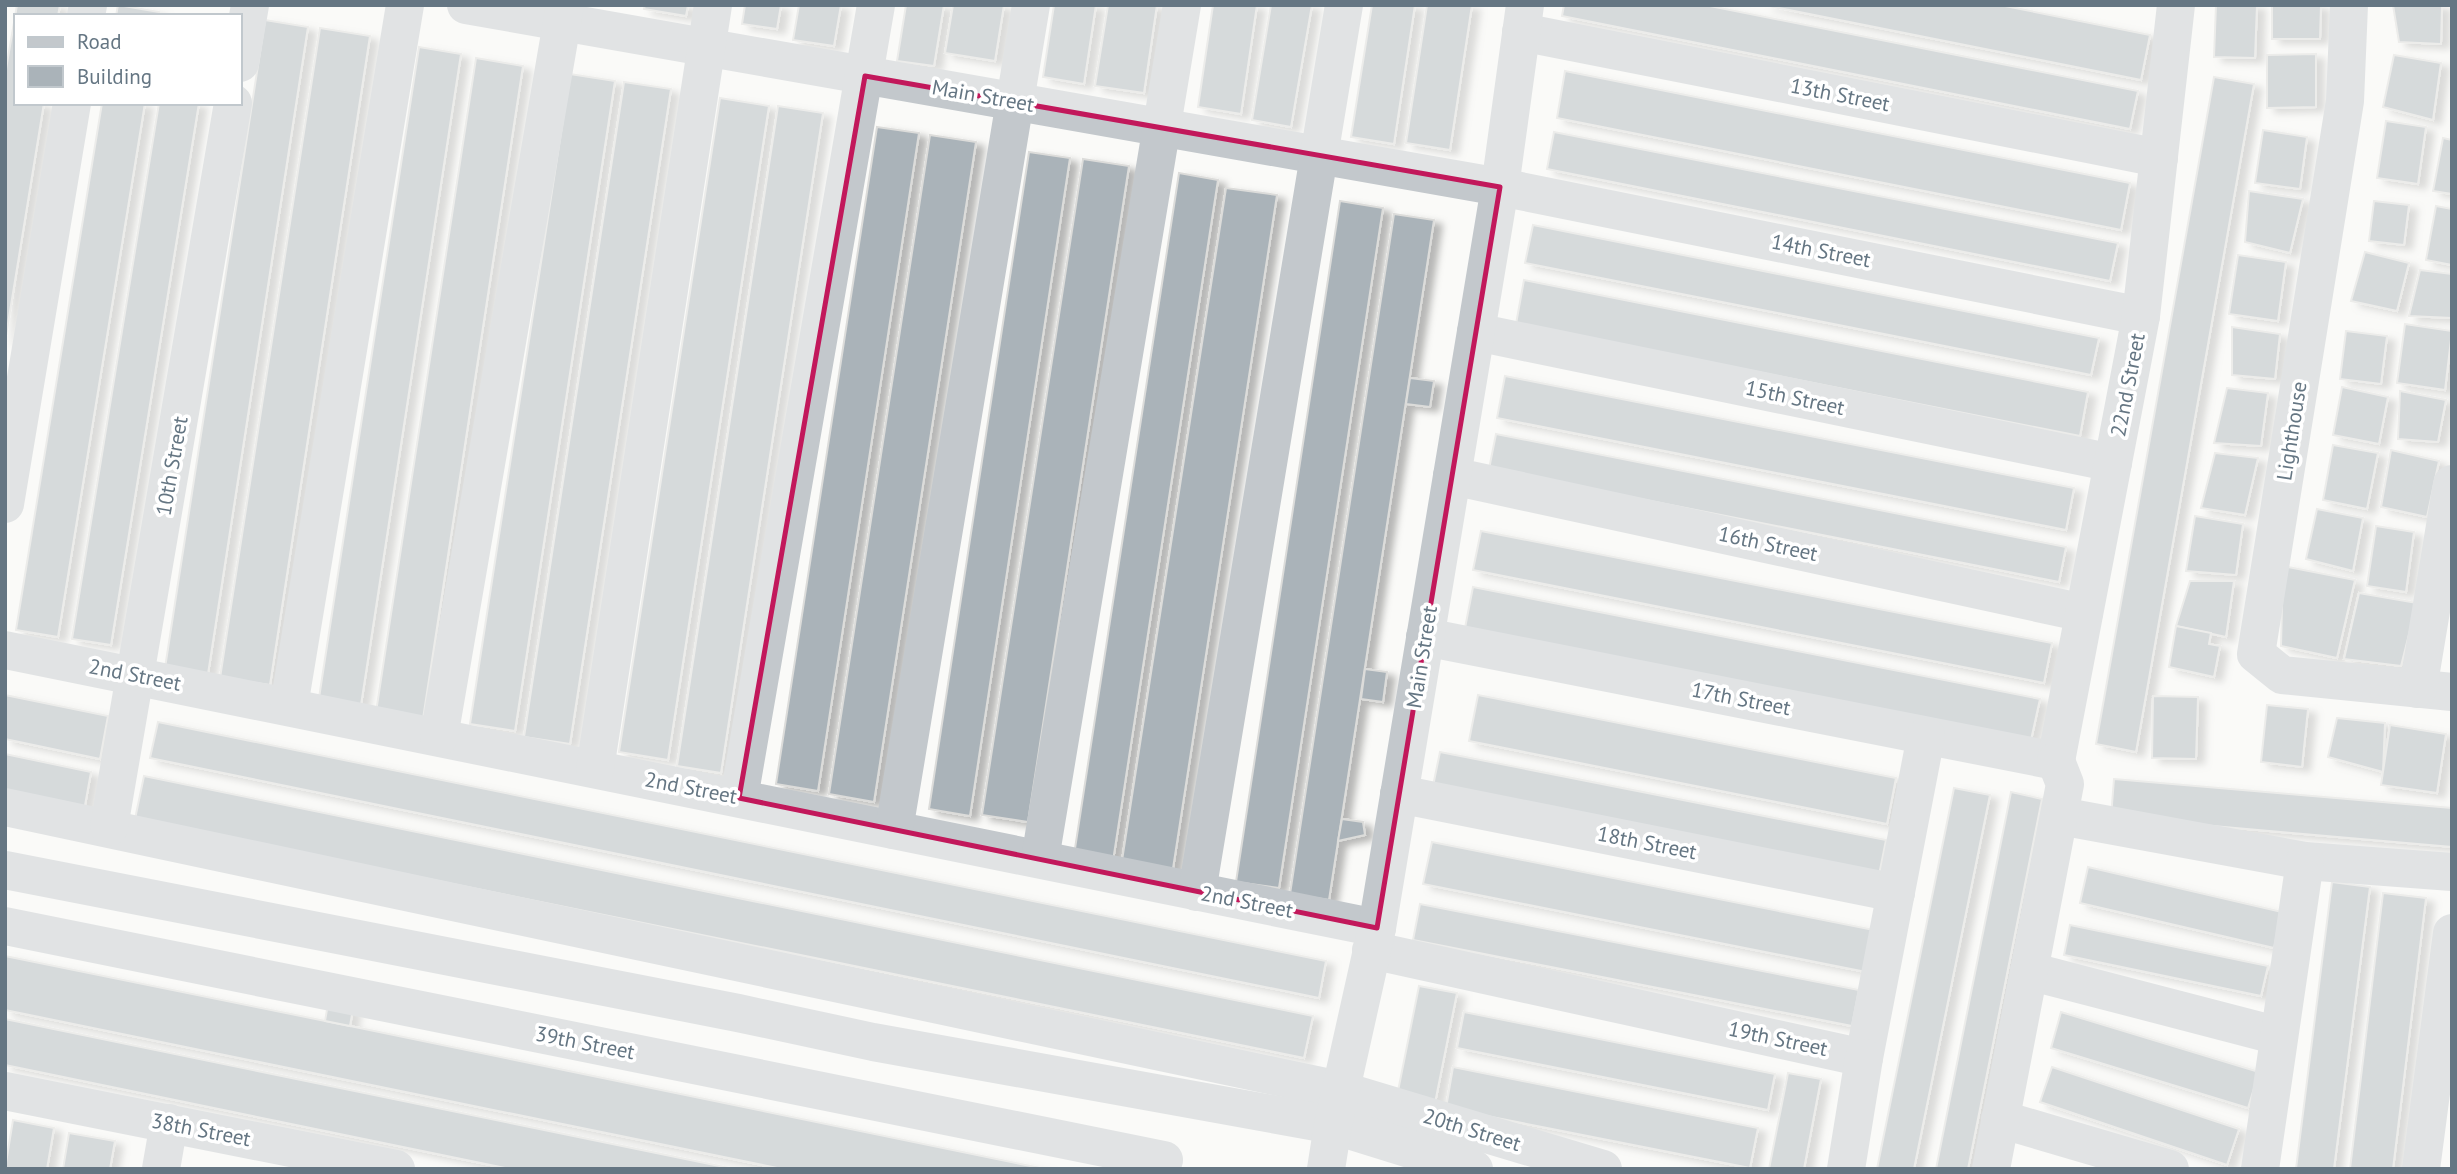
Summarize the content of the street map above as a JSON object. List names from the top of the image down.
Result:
{
  "streets": {
    "street": [
      "13th Street",
      "Main Street",
      "14th Street",
      "22nd Street",
      "15th Street",
      "Lighthouse",
      "10th Street",
      "16th Street",
      "2nd Street",
      "17th Street",
      "18th Street",
      "19th Street",
      "39th Street",
      "38th Street",
      "20th Street"
    ]
  },
  "crossings": [
    ["13th Street", "Main Street"],
    ["13th Street", "22nd Street"],
    ["Main Street", "14th Street"],
    ["Main Street", "15th Street"],
    ["Main Street", "16th Street"],
    ["Main Street", "2nd Street"],
    ["Main Street", "17th Street"],
    ["Main Street", "18th Street"],
    ["Main Street", "19th Street"],
    ["Main Street", "20th Street"],
    ["14th Street", "22nd Street"],
    ["22nd Street", "15th Street"],
    ["22nd Street", "16th Street"],
    ["22nd Street", "17th Street"],
    ["10th Street", "2nd Street"],
    ["2nd Street", "19th Street"]
  ],
  "legend": ["Road", "Building"]
}
